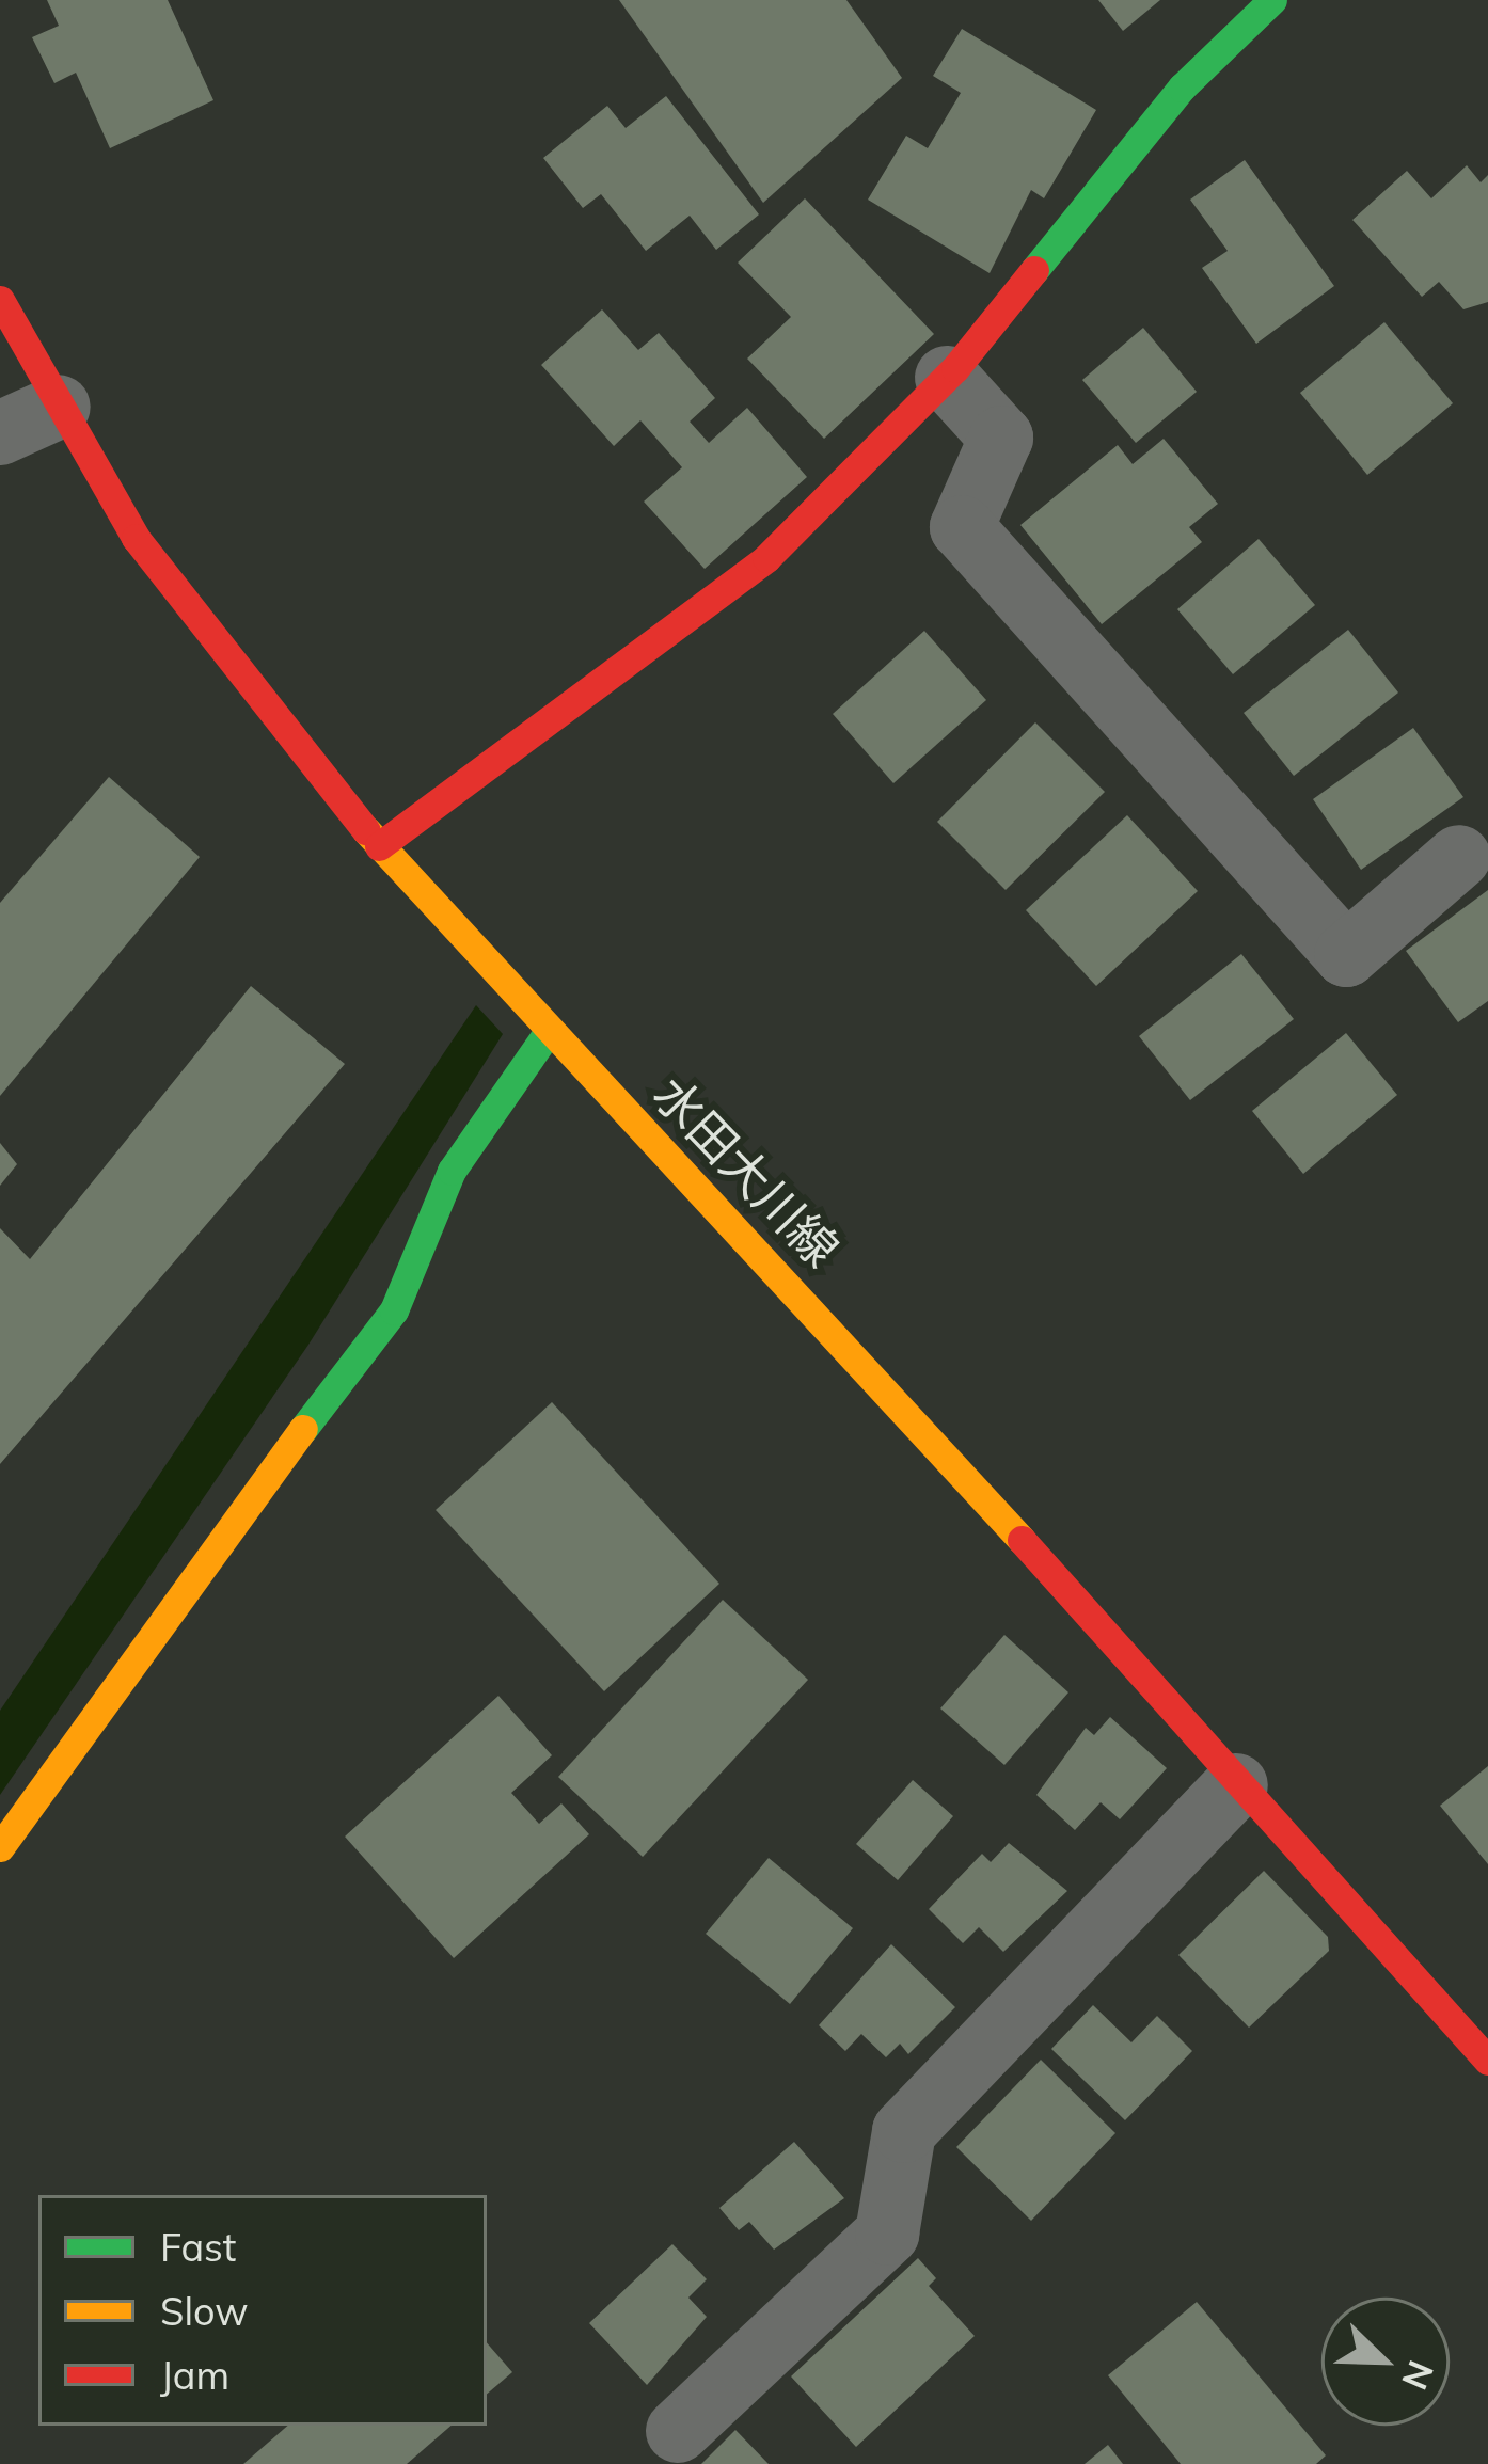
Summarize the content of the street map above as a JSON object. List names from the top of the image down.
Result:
{
  "streets": {
    "main road": ["水田大川線"]
  },
  "legend": ["Fast", "Slow", "Jam"],
  "north": "bottom right"
}
